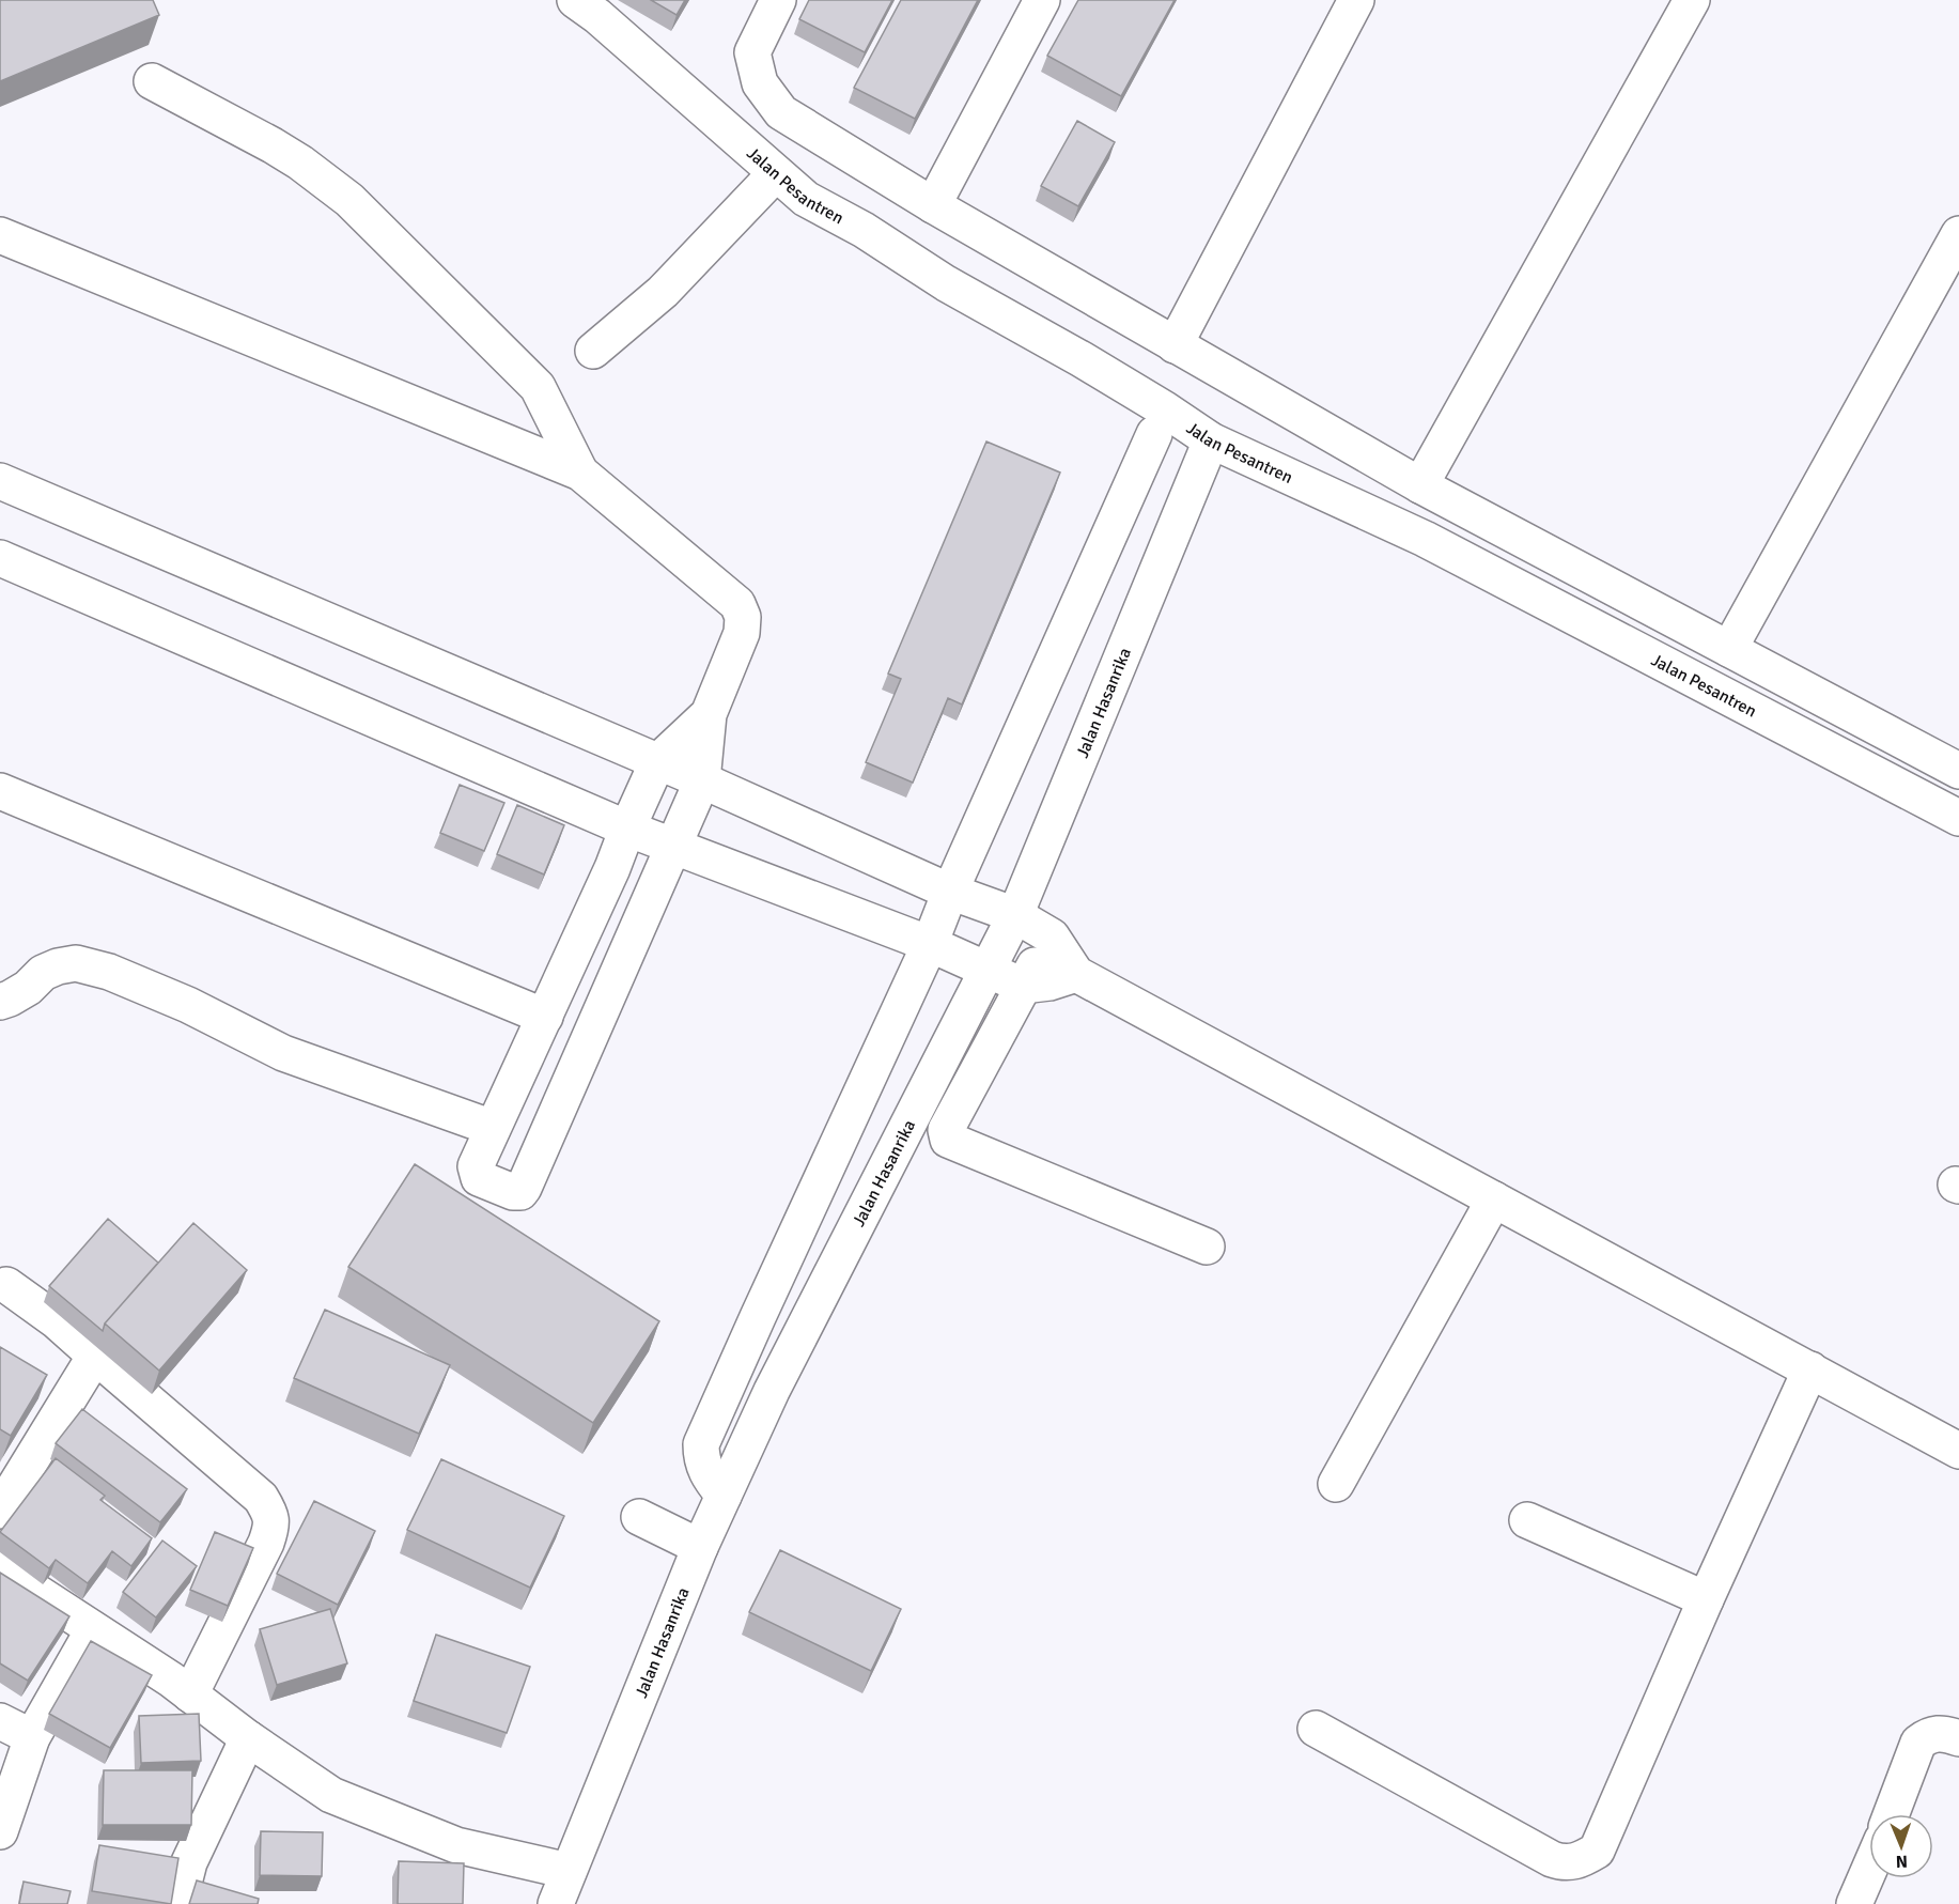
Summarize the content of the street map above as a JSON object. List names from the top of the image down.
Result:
{
  "streets": {
    "street": ["Jalan Pesantren", "Jalan Hasanrika"]
  },
  "crossings": [
    ["Jalan Pesantren", "Jalan Hasanrika"]
  ],
  "north": "bottom"
}
